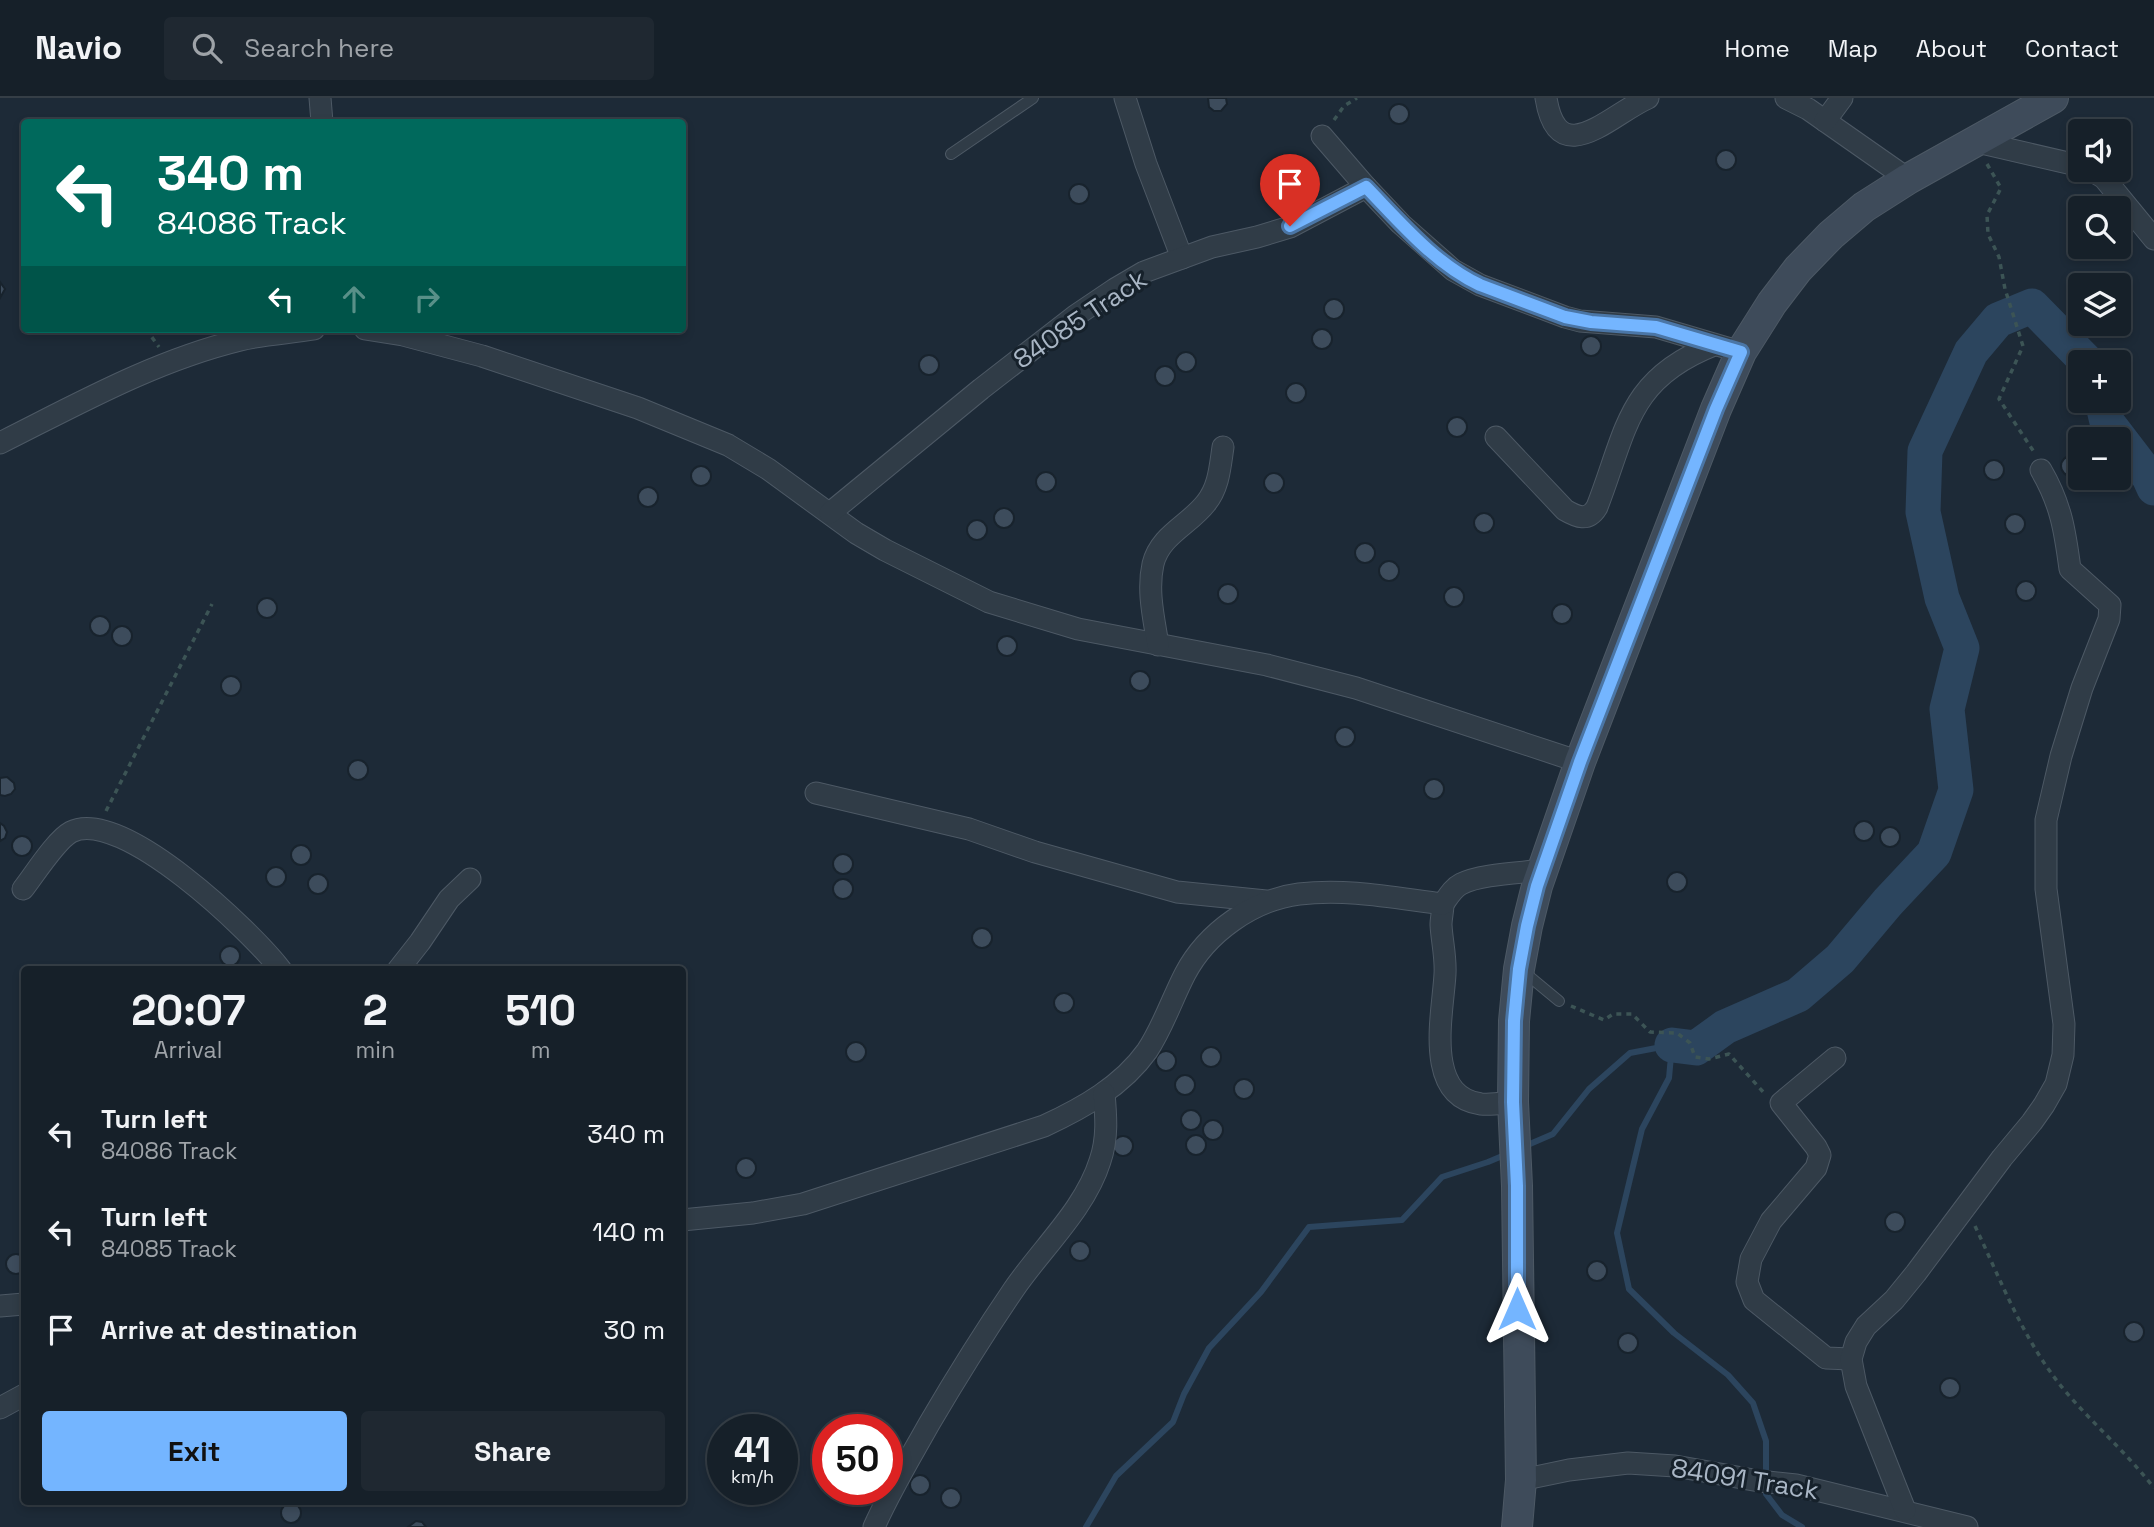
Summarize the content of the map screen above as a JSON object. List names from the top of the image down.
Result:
{
  "streets": {
    "street": ["84085 Track", "84091 Track"]
  },
  "page": {
    "header": "Navio",
    "search": "Search here",
    "nav": [
      "Home",
      "Map",
      "About",
      "Contact"
    ],
    "map_buttons": ["+", "−"],
    "turn": ["340 m", "84086 Track"],
    "eta": [
      "20:07",
      "Arrival",
      "2",
      "min",
      "510",
      "m"
    ],
    "list": [
      {
        "name": "Turn left",
        "note": "84086 Track",
        "value": "340 m"
      },
      {
        "name": "Turn left",
        "note": "84085 Track",
        "value": "140 m"
      },
      {
        "name": "Arrive at destination",
        "value": "30 m"
      }
    ],
    "buttons": ["Exit", "Share"],
    "speed": "41 km/h",
    "limit": "50"
  }
}
